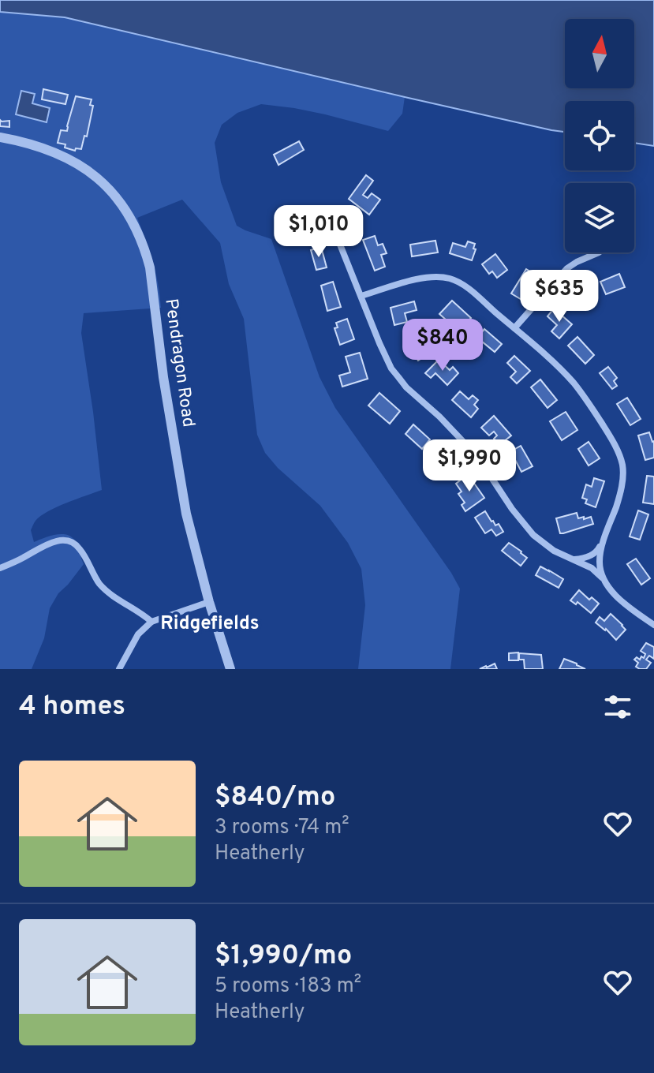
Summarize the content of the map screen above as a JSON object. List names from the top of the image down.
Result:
{
  "streets": {
    "street": ["Pendragon Road"]
  },
  "districts": ["Ridgefields"],
  "north": "top",
  "page": {
    "price": [
      "$1,010",
      "$635",
      "$840",
      "$1,990"
    ],
    "heading": "4 homes",
    "list": [
      {
        "name": "$840/mo",
        "note": "3 rooms · 74 m² · Heatherly"
      },
      {
        "name": "$1,990/mo",
        "note": "5 rooms · 183 m² · Heatherly"
      }
    ]
  }
}
